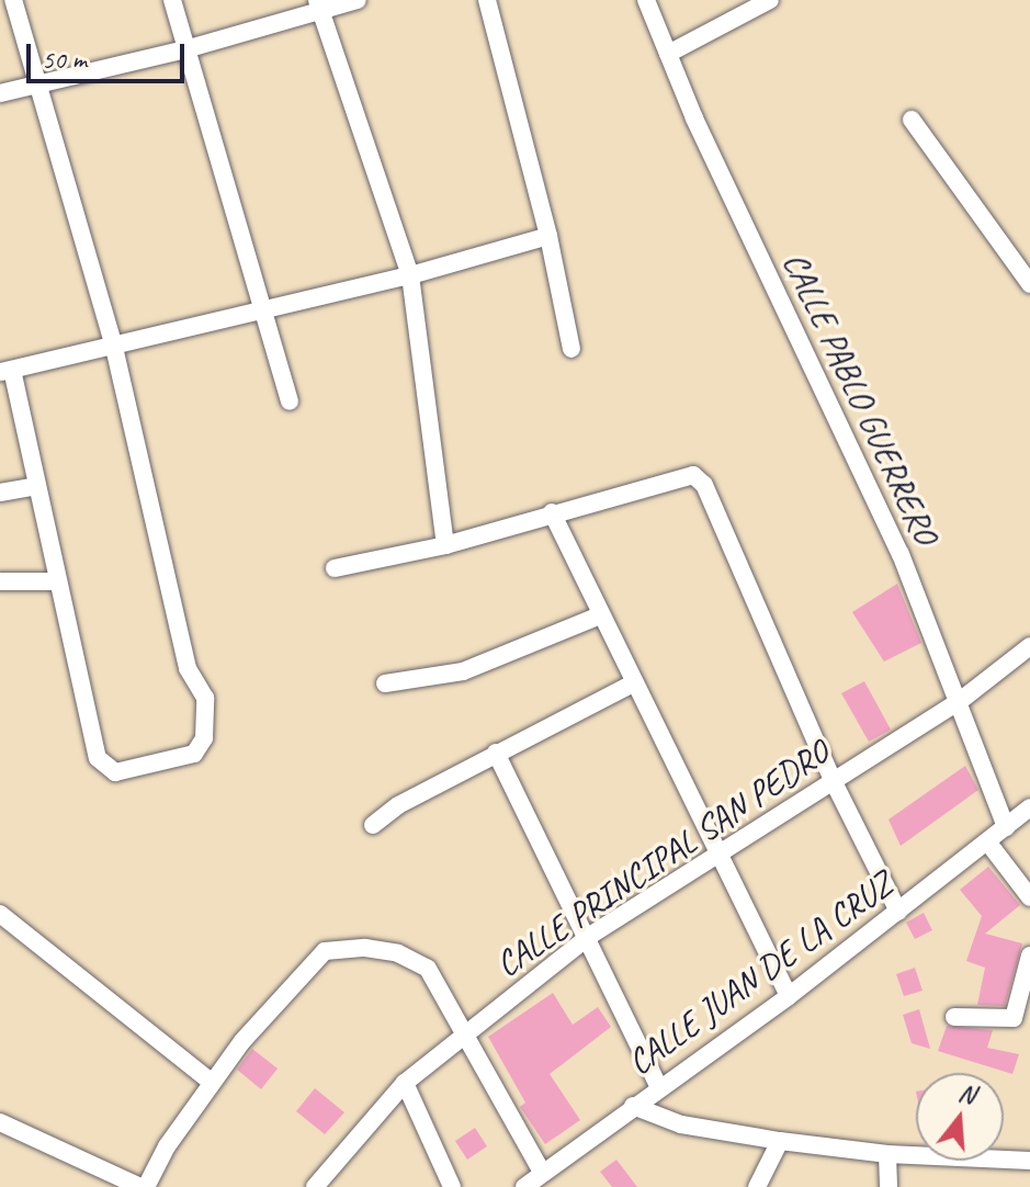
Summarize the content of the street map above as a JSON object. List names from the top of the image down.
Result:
{
  "streets": {
    "street": ["CALLE PABLO GUERRERO", "CALLE PRINCIPAL SAN PEDRO", "CALLE JUAN DE LA CRUZ"]
  },
  "crossings": [
    ["CALLE PABLO GUERRERO", "CALLE PRINCIPAL SAN PEDRO"],
    ["CALLE PABLO GUERRERO", "CALLE JUAN DE LA CRUZ"]
  ],
  "scale_bar": "50 m",
  "north": "top"
}
